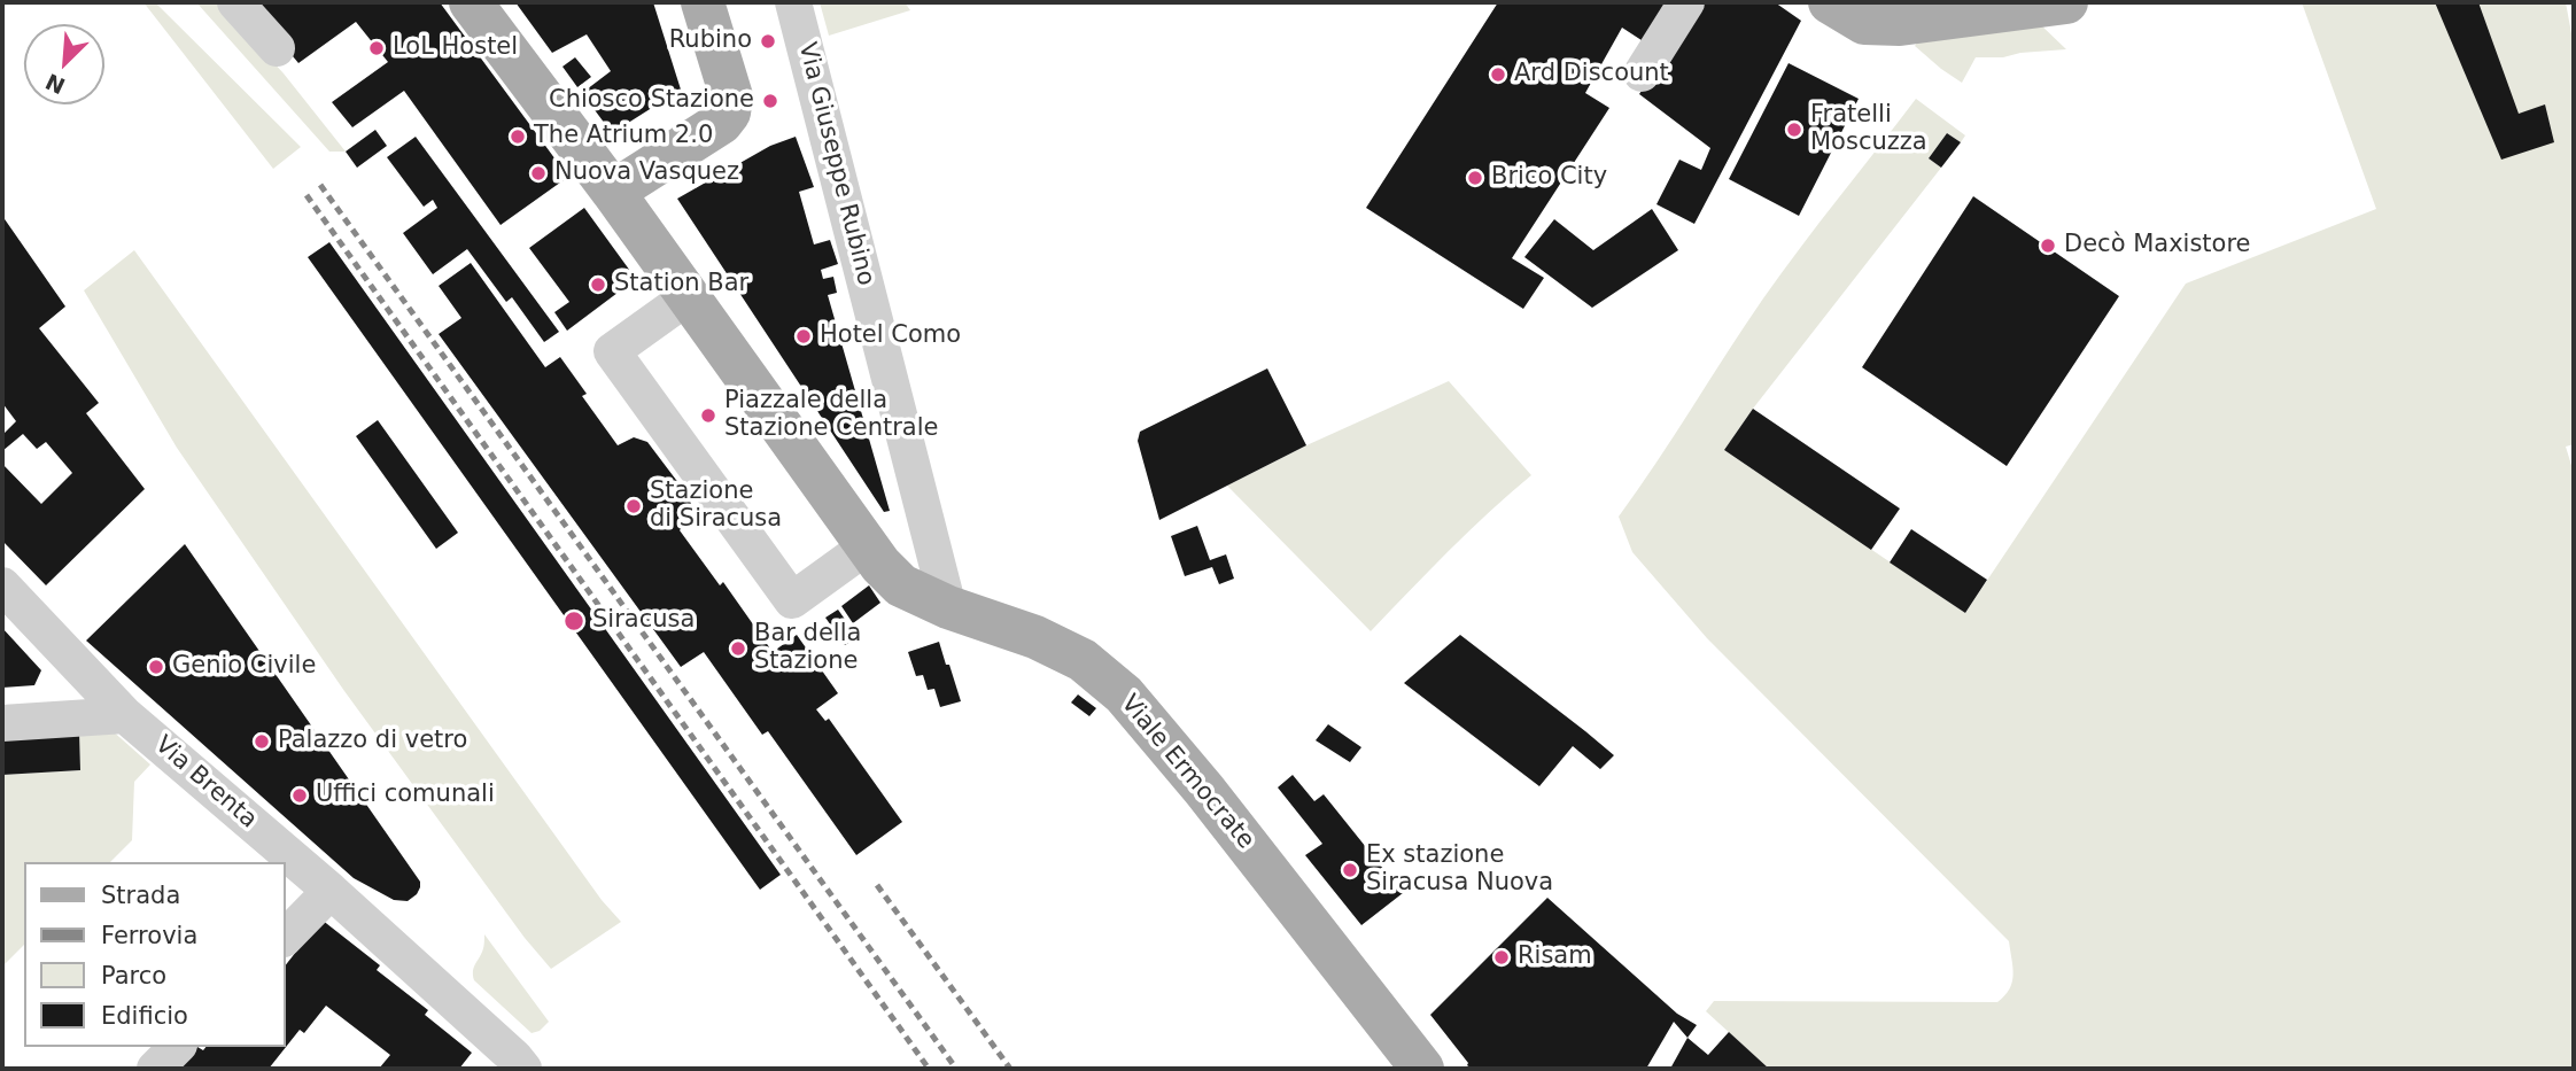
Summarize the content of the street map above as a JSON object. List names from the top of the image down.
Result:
{
  "streets": {
    "main road": ["Viale Ermocrate"],
    "street": ["Via Giuseppe Rubino", "Via Brenta"]
  },
  "crossings": [
    ["Via Giuseppe Rubino", "Viale Ermocrate"]
  ],
  "places": [
    "Rubino",
    "LoL Hostel",
    "Ard Discount",
    "Chiosco Stazione",
    "Fratelli Moscuzza",
    "The Atrium 2.0",
    "Nuova Vasquez",
    "Brico City",
    "Decò Maxistore",
    "Station Bar",
    "Hotel Como",
    "Piazzale della Stazione Centrale",
    "Stazione di Siracusa",
    "Siracusa",
    "Bar della Stazione",
    "Genio Civile",
    "Palazzo di vetro",
    "Uffici comunali",
    "Ex stazione Siracusa Nuova",
    "Risam"
  ],
  "legend": [
    "Strada",
    "Ferrovia",
    "Parco",
    "Edificio"
  ],
  "north": "bottom left"
}
